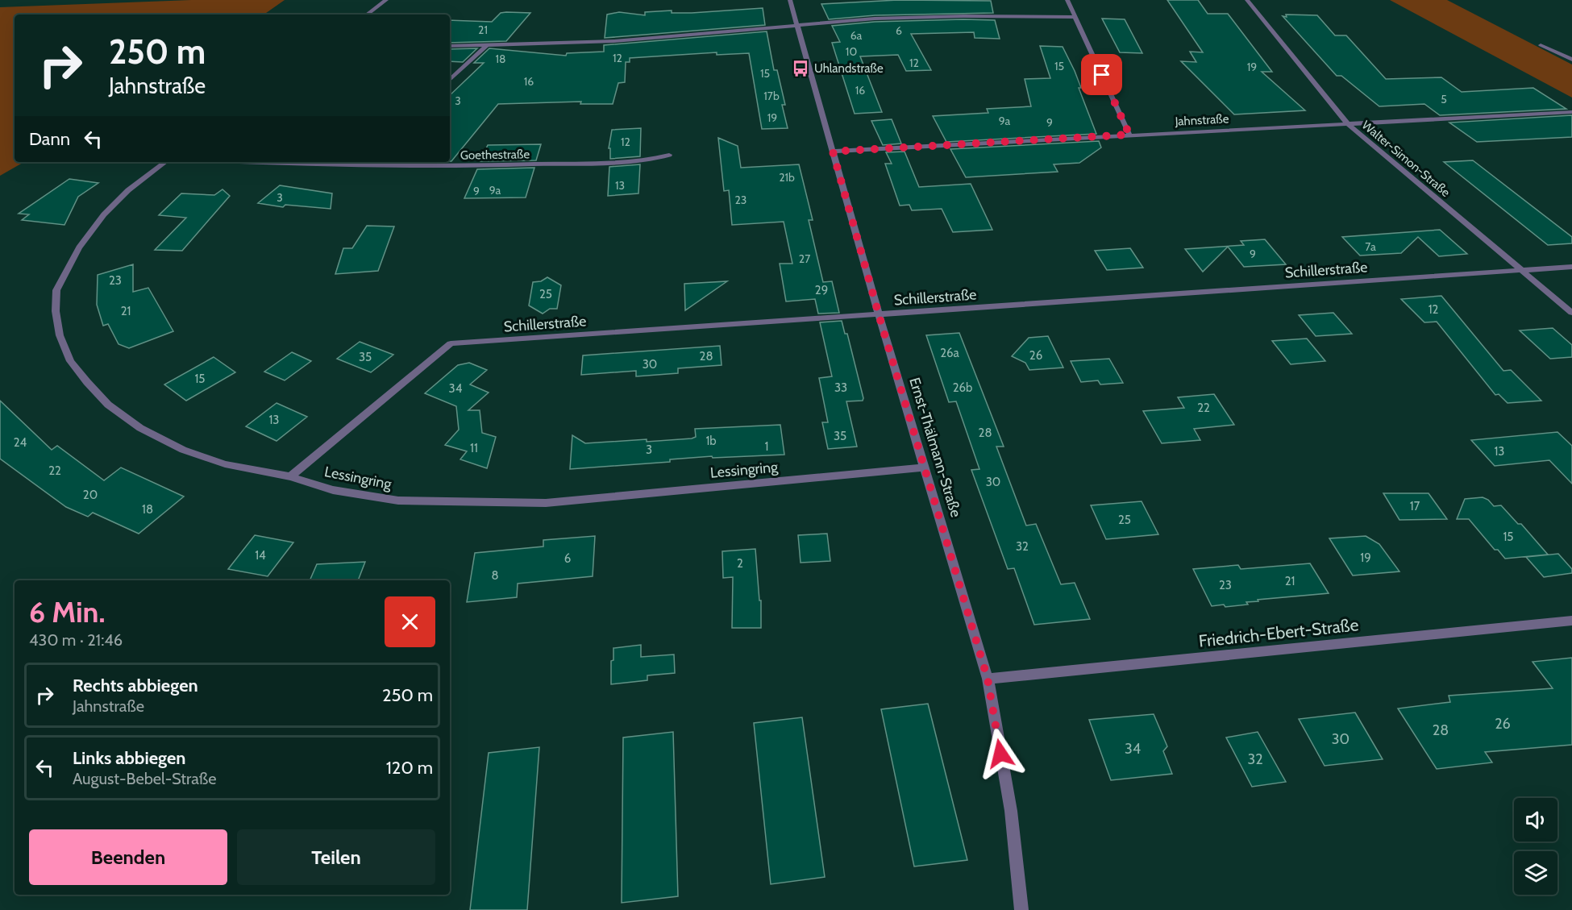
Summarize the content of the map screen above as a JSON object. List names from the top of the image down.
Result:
{
  "streets": {
    "street": [
      "Jahnstraße",
      "Goethestraße",
      "Walter-Simon-Straße",
      "Schillerstraße",
      "Ernst-Thälmann-Straße",
      "Lessingring",
      "Friedrich-Ebert-Straße"
    ]
  },
  "crossings": [
    ["Jahnstraße", "Walter-Simon-Straße"],
    ["Jahnstraße", "Ernst-Thälmann-Straße"],
    ["Walter-Simon-Straße", "Schillerstraße"],
    ["Schillerstraße", "Ernst-Thälmann-Straße"],
    ["Schillerstraße", "Lessingring"],
    ["Ernst-Thälmann-Straße", "Lessingring"],
    ["Ernst-Thälmann-Straße", "Friedrich-Ebert-Straße"]
  ],
  "places": {
    "bus stop": ["Uhlandstraße"]
  },
  "house_numbers": [
    "21",
    "6",
    "6a",
    "10",
    "12",
    "18",
    "12",
    "15",
    "19",
    "15",
    "16",
    "16",
    "17b",
    "5",
    "3",
    "19",
    "9a",
    "9",
    "12",
    "21b",
    "13",
    "9a",
    "9",
    "3",
    "23",
    "7a",
    "9",
    "27",
    "23",
    "29",
    "25",
    "12",
    "21",
    "26a",
    "26",
    "28",
    "35",
    "30",
    "15",
    "33",
    "26b",
    "34",
    "22",
    "13",
    "28",
    "35",
    "1b",
    "24",
    "1",
    "11",
    "3",
    "13",
    "22",
    "30",
    "20",
    "17",
    "18",
    "25",
    "15",
    "32",
    "14",
    "19",
    "6",
    "2",
    "8",
    "21",
    "23",
    "26",
    "28",
    "30",
    "34",
    "32"
  ],
  "page": {
    "turn": ["250 m", "Jahnstraße"],
    "then": "Dann",
    "heading": ["6 Min.", "430 m · 21:46"],
    "list": [
      {
        "name": "Rechts abbiegen",
        "note": "Jahnstraße",
        "value": "250 m"
      },
      {
        "name": "Links abbiegen",
        "note": "August-Bebel-Straße",
        "value": "120 m"
      }
    ],
    "buttons": ["Beenden", "Teilen"]
  }
}
